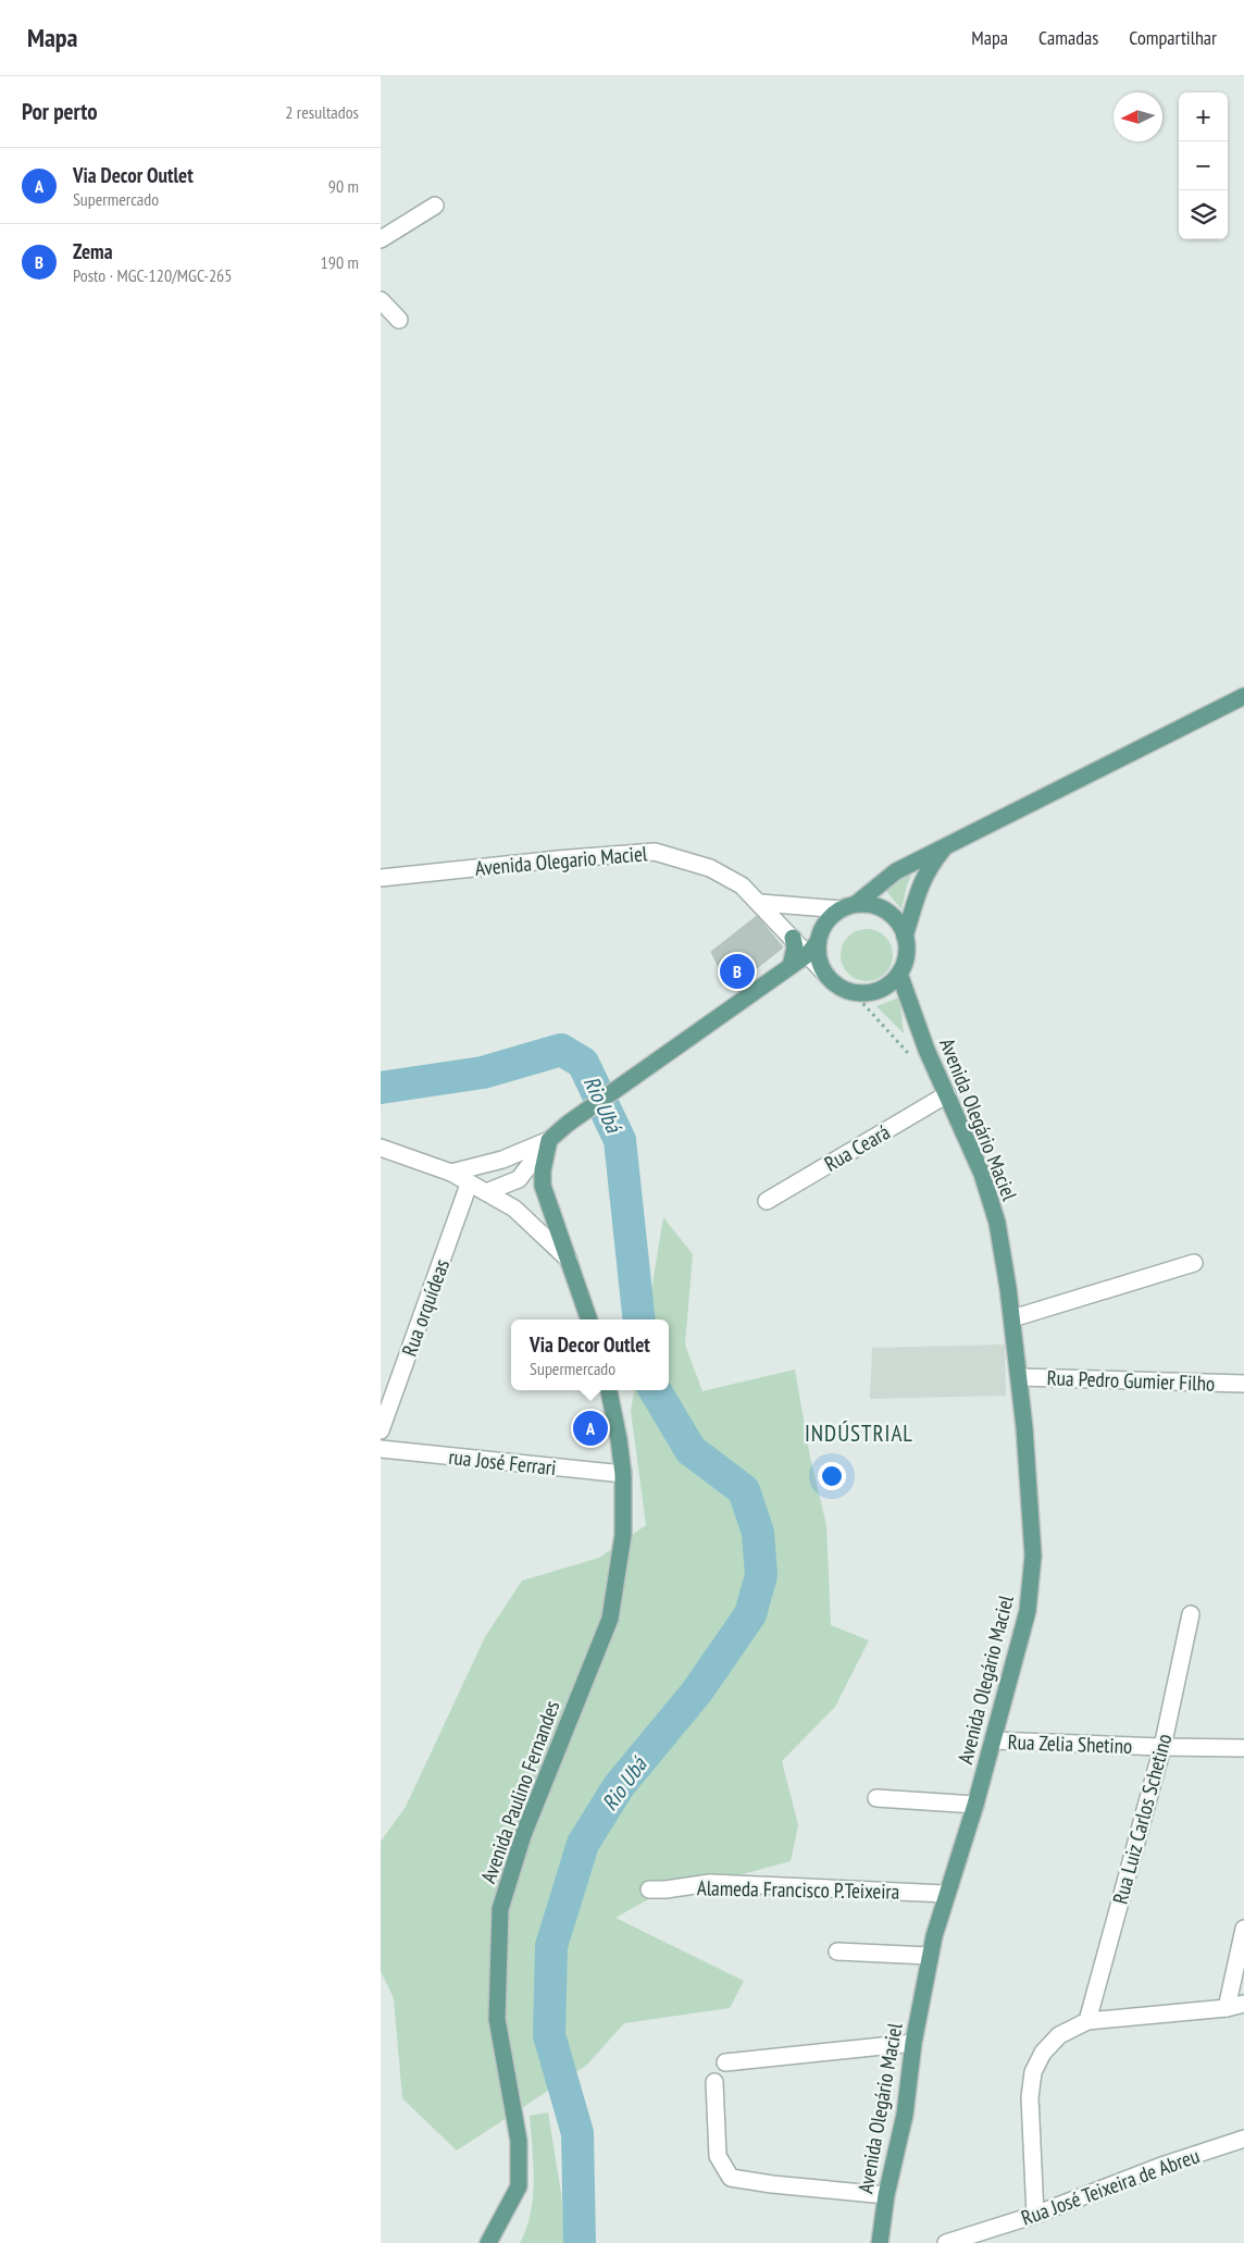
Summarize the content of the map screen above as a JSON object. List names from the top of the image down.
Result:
{
  "streets": {
    "main road": ["Avenida Olegário Maciel", "Avenida Paulino Fernandes"],
    "street": [
      "Avenida Olegario Maciel",
      "Rua Ceará",
      "Rua orquídeas",
      "Rua Pedro Gumier Filho",
      "rua José Ferrari",
      "Rua Zelia Shetino",
      "Rua Luiz Carlos Schetino",
      "Alameda Francisco P.Teixeira",
      "Rua José Teixeira de Abreu"
    ]
  },
  "crossings": [
    ["Avenida Olegario Maciel", "Avenida Olegário Maciel"],
    ["Avenida Olegário Maciel", "Rua Ceará"],
    ["Avenida Olegário Maciel", "Rua Pedro Gumier Filho"],
    ["Avenida Olegário Maciel", "Rua Zelia Shetino"],
    ["Avenida Olegário Maciel", "Alameda Francisco P.Teixeira"],
    ["rua José Ferrari", "Avenida Paulino Fernandes"],
    ["Rua Zelia Shetino", "Rua Luiz Carlos Schetino"]
  ],
  "districts": ["INDÚSTRIAL"],
  "water": ["Rio Ubá"],
  "north": "left",
  "page": {
    "header": "Mapa",
    "nav": ["Mapa", "Camadas", "Compartilhar"],
    "heading": ["Por perto", "2 resultados"],
    "map_buttons": ["+", "−"],
    "list": [
      {
        "mark": "A",
        "name": "Via Decor Outlet",
        "note": "Supermercado",
        "value": "90 m"
      },
      {
        "mark": "B",
        "name": "Zema",
        "note": "Posto · MGC-120/MGC-265",
        "value": "190 m"
      }
    ],
    "pins": ["B", "A"],
    "popup": ["Via Decor Outlet", "Supermercado"]
  }
}
